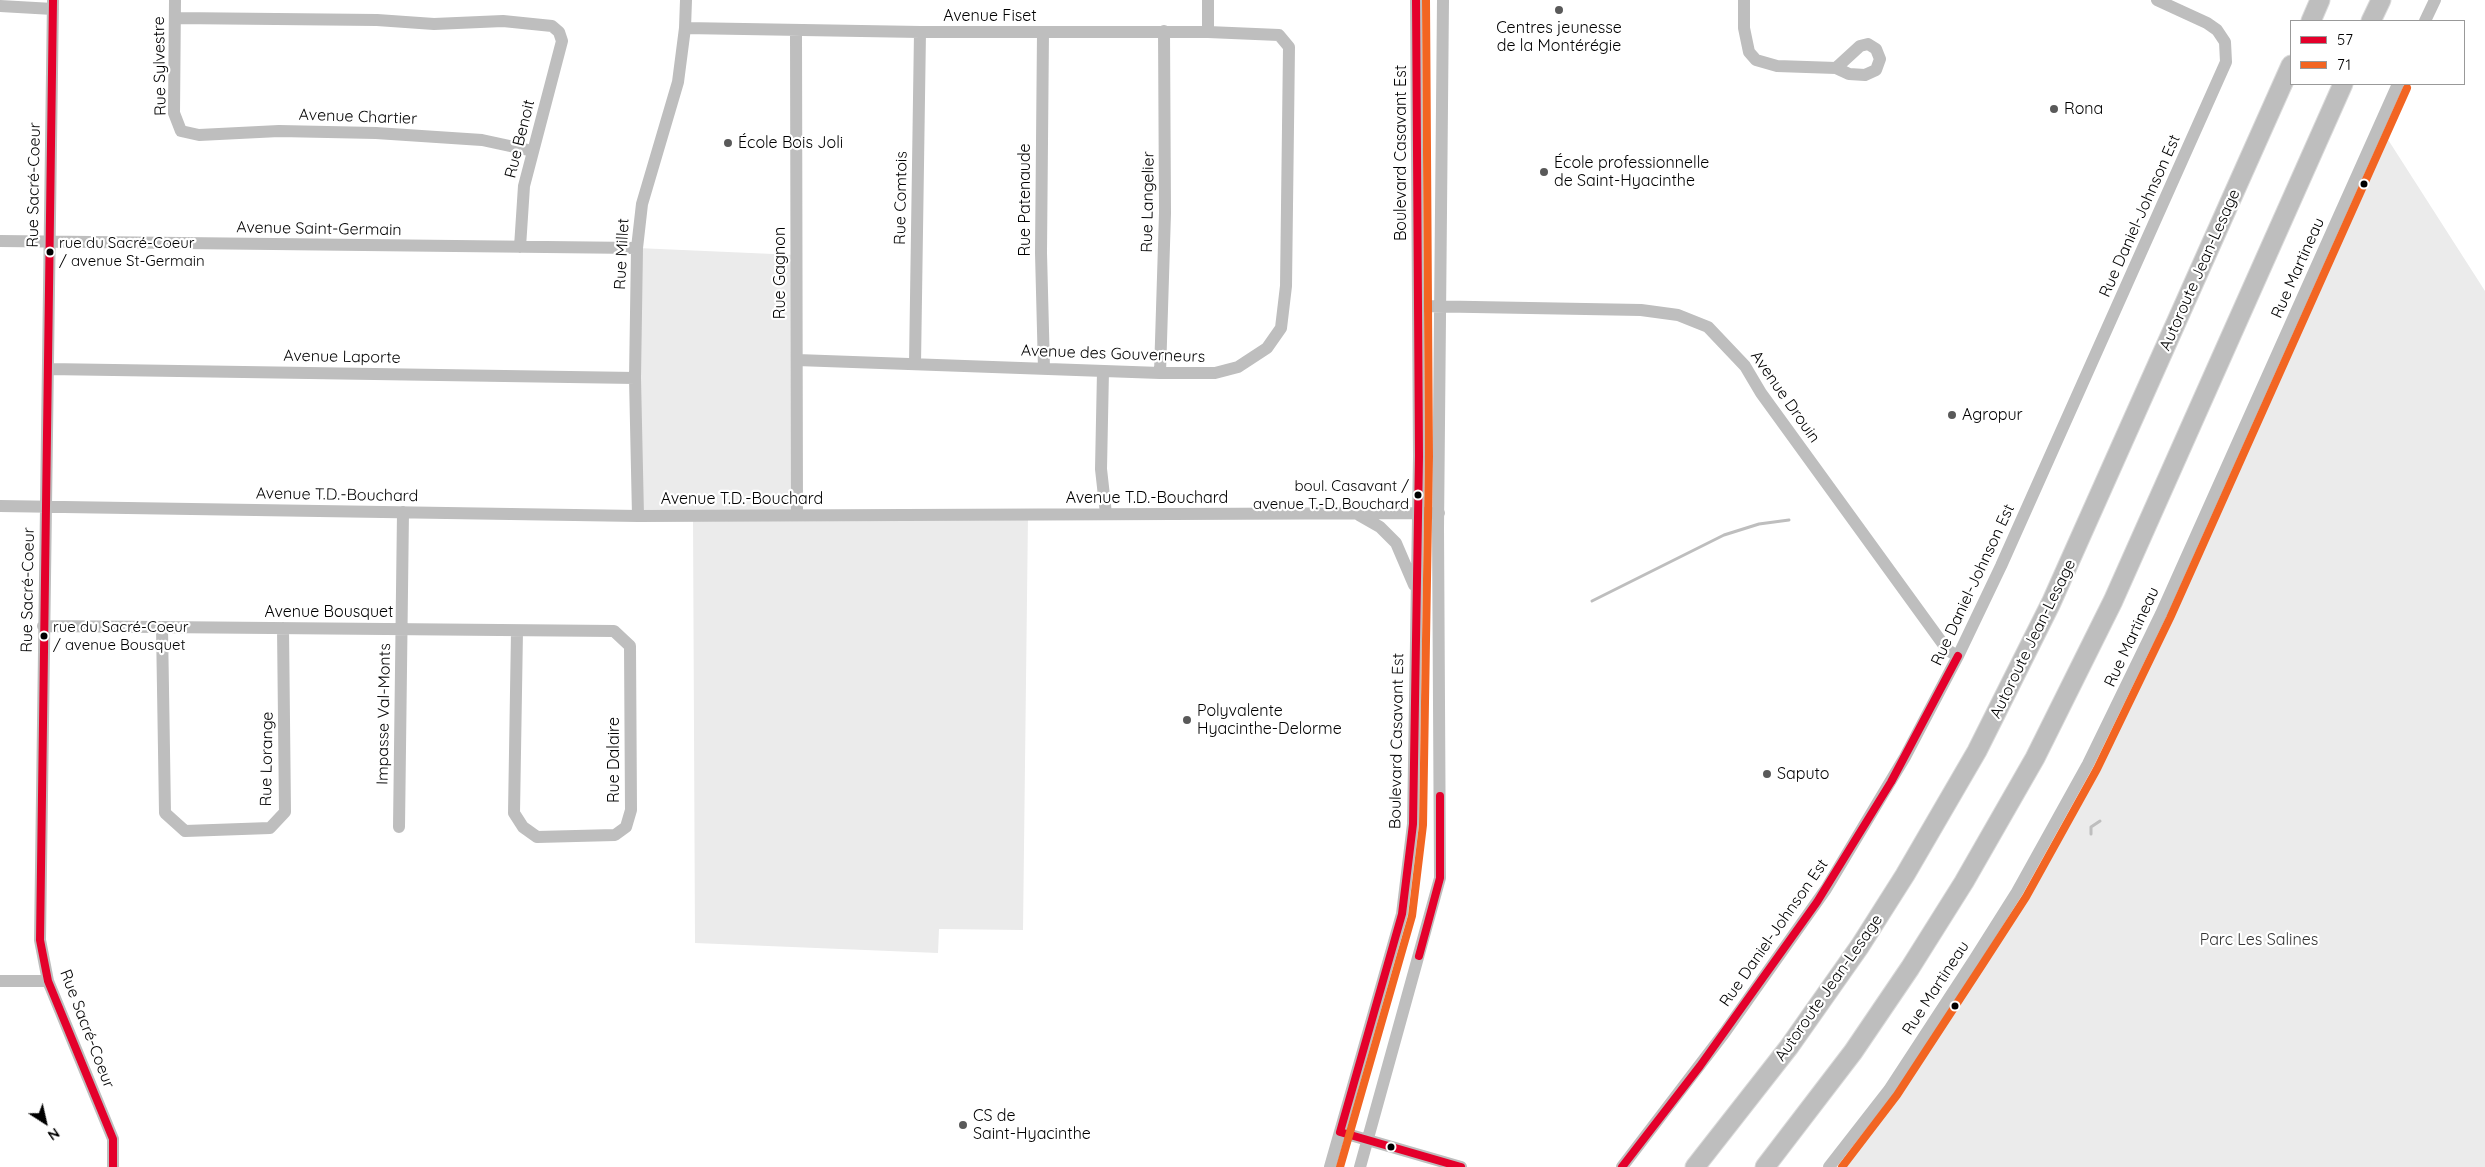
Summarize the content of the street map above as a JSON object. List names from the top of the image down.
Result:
{
  "streets": {
    "highway": ["Autoroute Jean-Lesage"],
    "street": [
      "Avenue Fiset",
      "Rue Sylvestre",
      "Avenue Chartier",
      "Rue Benoit",
      "Boulevard Casavant Est",
      "Rue Sacré-Coeur",
      "Rue Comtois",
      "Rue Patenaude",
      "Rue Langelier",
      "Rue Daniel-Johnson Est",
      "Avenue Saint-Germain",
      "Rue Millet",
      "Rue Martineau",
      "Rue Gagnon",
      "Avenue des Gouverneurs",
      "Avenue Laporte",
      "Avenue Drouin",
      "Avenue T.D.-Bouchard",
      "Avenue Bousquet",
      "Impasse Val-Monts",
      "Rue Lorange",
      "Rue Dalaire"
    ]
  },
  "crossings": [
    ["Avenue Fiset", "Rue Comtois"],
    ["Avenue Fiset", "Rue Patenaude"],
    ["Avenue Fiset", "Rue Langelier"],
    ["Avenue Fiset", "Rue Millet"],
    ["Avenue Fiset", "Rue Gagnon"],
    ["Avenue Fiset", "Avenue des Gouverneurs"],
    ["Rue Sylvestre", "Avenue Chartier"],
    ["Rue Sylvestre", "Rue Benoit"],
    ["Avenue Chartier", "Rue Benoit"],
    ["Rue Benoit", "Avenue Saint-Germain"],
    ["Boulevard Casavant Est", "Avenue T.D.-Bouchard"],
    ["Rue Sacré-Coeur", "Avenue Saint-Germain"],
    ["Rue Sacré-Coeur", "Avenue Laporte"],
    ["Rue Sacré-Coeur", "Avenue T.D.-Bouchard"],
    ["Rue Sacré-Coeur", "Avenue Bousquet"],
    ["Rue Comtois", "Avenue des Gouverneurs"],
    ["Rue Patenaude", "Avenue des Gouverneurs"],
    ["Rue Langelier", "Avenue des Gouverneurs"],
    ["Rue Daniel-Johnson Est", "Avenue Drouin"],
    ["Avenue Saint-Germain", "Rue Millet"],
    ["Rue Millet", "Avenue Laporte"],
    ["Rue Millet", "Avenue T.D.-Bouchard"],
    ["Rue Gagnon", "Avenue des Gouverneurs"],
    ["Rue Gagnon", "Avenue T.D.-Bouchard"],
    ["Avenue T.D.-Bouchard", "Impasse Val-Monts"],
    ["Avenue Bousquet", "Impasse Val-Monts"],
    ["Avenue Bousquet", "Rue Lorange"],
    ["Avenue Bousquet", "Rue Dalaire"]
  ],
  "parks": ["Parc Les Salines"],
  "places": [
    "Centres jeunesse de la Montérégie",
    "Rona",
    "École Bois Joli",
    "École professionnelle de Saint-Hyacinthe",
    "rue du Sacré-Coeur / avenue St-Germain",
    "Agropur",
    "boul. Casavant / avenue T.-D. Bouchard",
    "rue du Sacré-Coeur / avenue Bousquet",
    "Polyvalente Hyacinthe-Delorme",
    "Saputo",
    "CS de Saint-Hyacinthe"
  ],
  "lines": ["transit line 57", "transit line 71"],
  "legend": ["57", "71"],
  "north": "bottom right"
}
